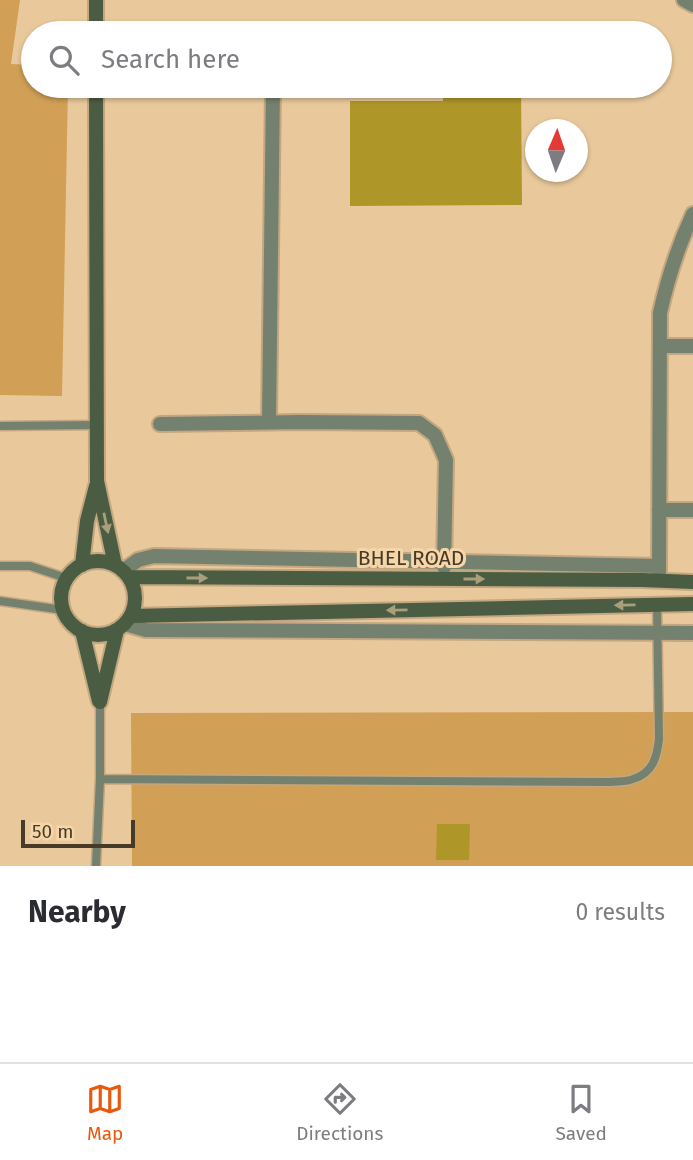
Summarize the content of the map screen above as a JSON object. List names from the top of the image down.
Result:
{
  "streets": {
    "street": ["BHEL ROAD"]
  },
  "scale_bar": "50 m",
  "north": "top",
  "page": {
    "search": "Search here",
    "scale": "50 m",
    "heading": ["Nearby", "0 results"],
    "nav": ["Map", "Directions", "Saved"]
  }
}
